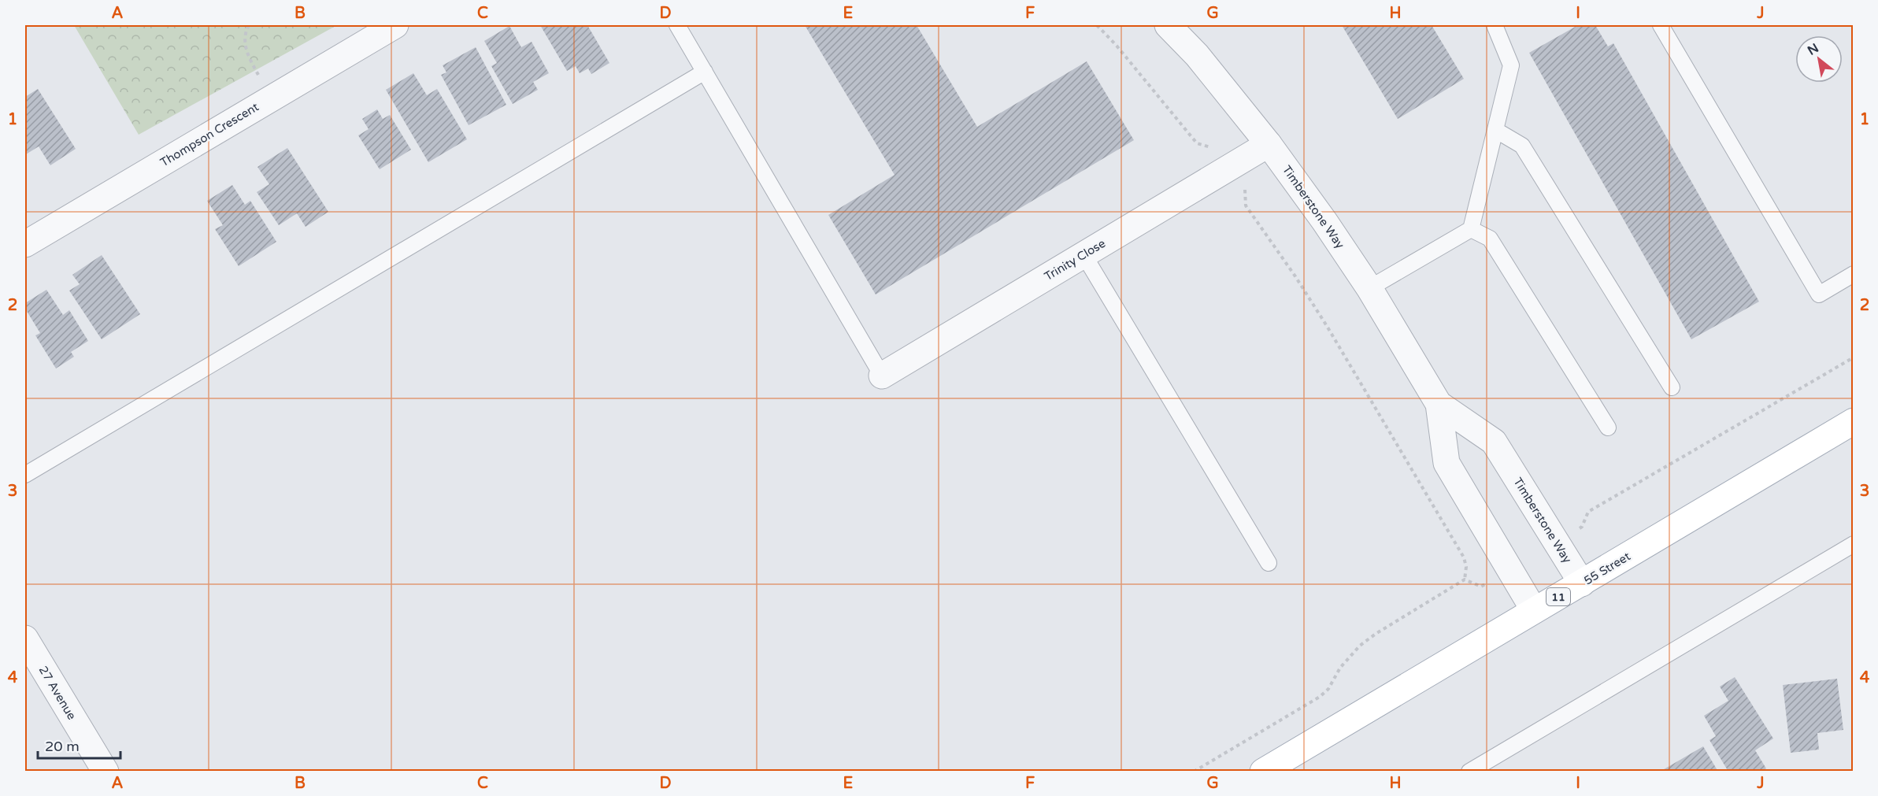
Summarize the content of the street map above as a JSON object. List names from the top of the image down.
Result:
{
  "streets": {
    "main road": ["55 Street", "11"],
    "street": [
      "Thompson Crescent",
      "Timberstone Way",
      "Trinity Close",
      "27 Avenue"
    ]
  },
  "crossings": [
    ["Timberstone Way", "Trinity Close"],
    ["Timberstone Way", "55 Street"]
  ],
  "scale_bar": "20 m",
  "north": "top left",
  "grid": {
    "columns": [
      "A",
      "B",
      "C",
      "D",
      "E",
      "F",
      "G",
      "H",
      "I",
      "J"
    ],
    "rows": [
      "1",
      "2",
      "3",
      "4"
    ]
  }
}
